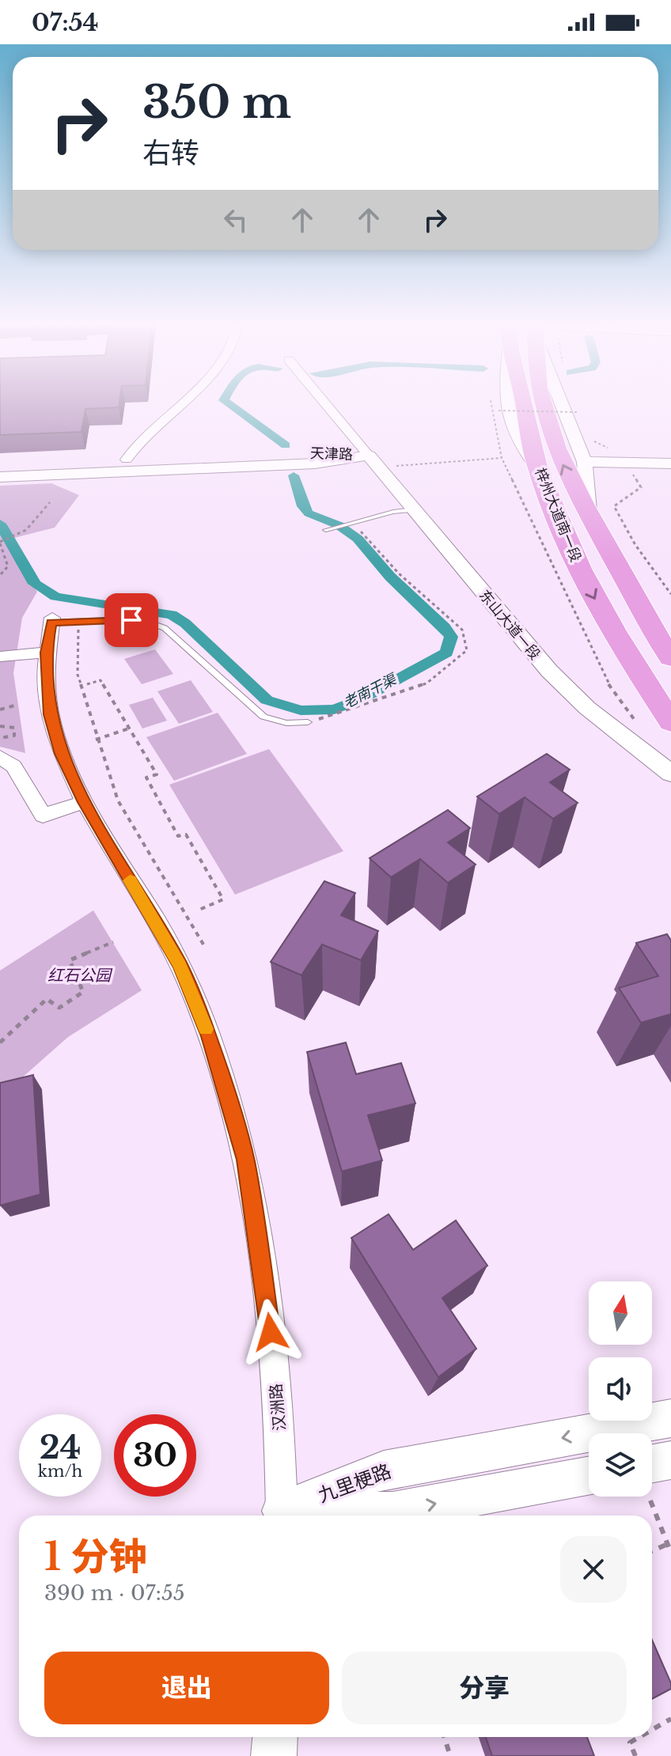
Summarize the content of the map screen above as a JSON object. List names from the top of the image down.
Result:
{
  "streets": {
    "highway": ["梓州大道南一段"],
    "street": [
      "天津路",
      "东山大道一段",
      "汉洲路",
      "九里梗路"
    ]
  },
  "crossings": [
    ["天津路", "东山大道一段"]
  ],
  "water": ["老南干渠"],
  "parks": ["红石公园"],
  "north": "top",
  "page": {
    "status": "07:54",
    "turn": ["350 m", "右转"],
    "speed": "24 km/h",
    "limit": "30",
    "heading": ["1 分钟", "390 m · 07:55"],
    "buttons": ["退出", "分享"]
  }
}
